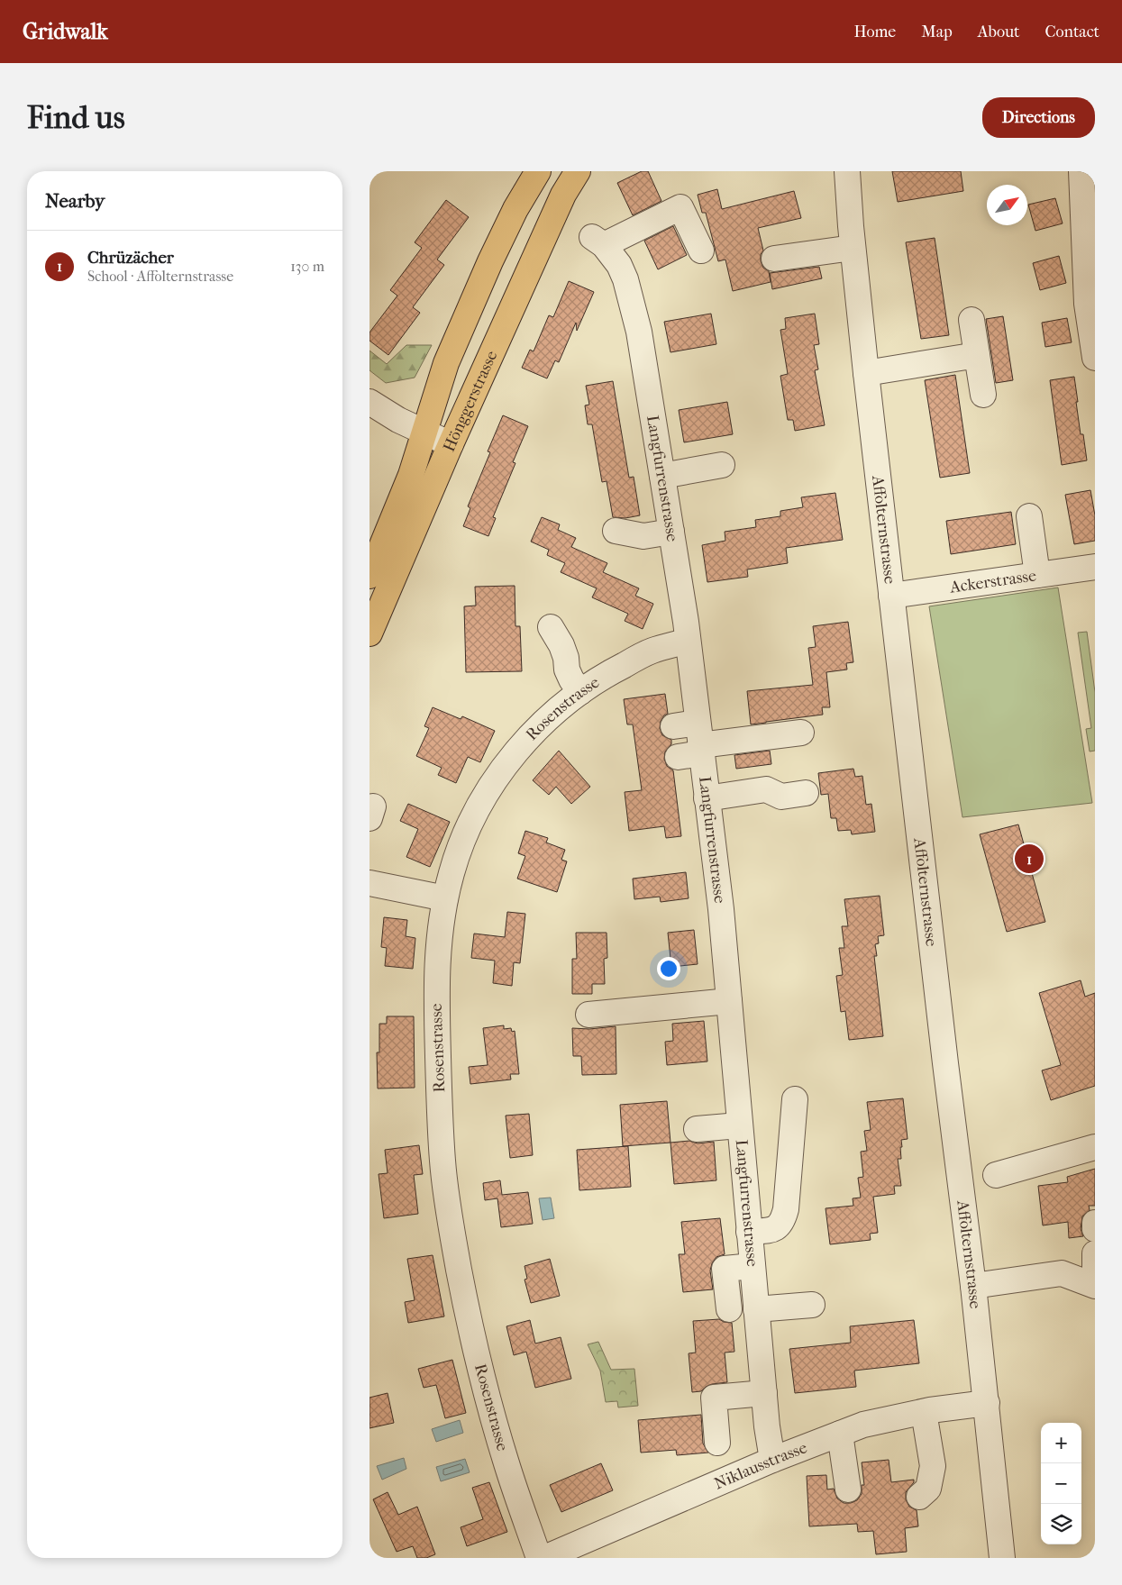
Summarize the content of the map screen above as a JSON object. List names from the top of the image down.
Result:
{
  "streets": {
    "main road": ["Hönggerstrasse"],
    "street": [
      "Langfurrenstrasse",
      "Affolternstrasse",
      "Ackerstrasse",
      "Rosenstrasse",
      "Niklausstrasse"
    ]
  },
  "crossings": [
    ["Langfurrenstrasse", "Rosenstrasse"],
    ["Langfurrenstrasse", "Niklausstrasse"],
    ["Affolternstrasse", "Ackerstrasse"],
    ["Affolternstrasse", "Niklausstrasse"]
  ],
  "north": "top right",
  "page": {
    "header": "Gridwalk",
    "nav": [
      "Home",
      "Map",
      "About",
      "Contact"
    ],
    "buttons": "Directions",
    "title": "Find us",
    "heading": "Nearby",
    "list": [
      {
        "mark": "1",
        "name": "Chrüzächer",
        "note": "School · Affolternstrasse",
        "value": "130 m"
      }
    ],
    "pins": "1",
    "map_buttons": ["+", "−"]
  }
}
